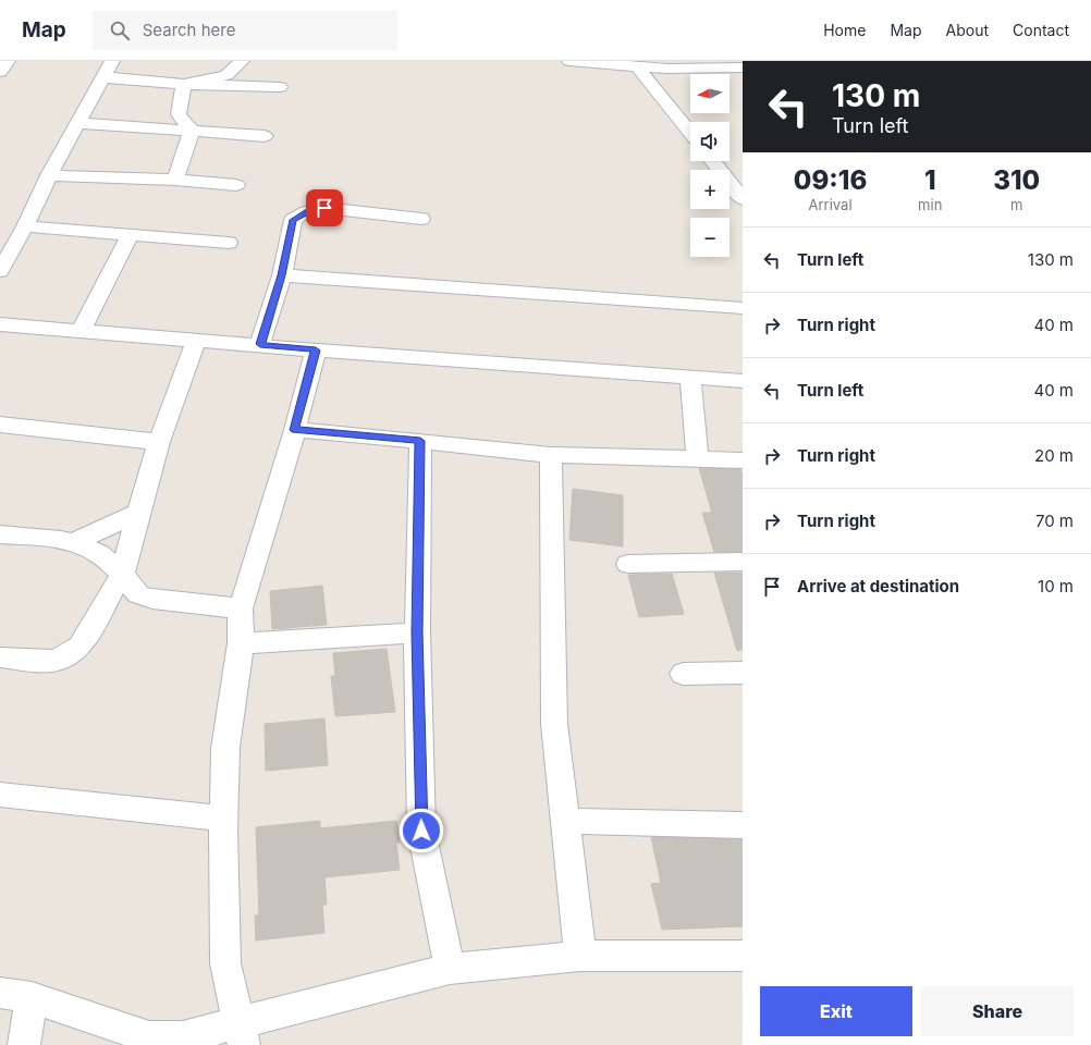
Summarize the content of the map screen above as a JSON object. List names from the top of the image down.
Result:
{
  "north": "left",
  "page": {
    "header": "Map",
    "search": "Search here",
    "nav": [
      "Home",
      "Map",
      "About",
      "Contact"
    ],
    "turn": ["130 m", "Turn left"],
    "map_buttons": ["+", "−"],
    "eta": [
      "09:16",
      "Arrival",
      "1",
      "min",
      "310",
      "m"
    ],
    "list": [
      {
        "name": "Turn left",
        "value": "130 m"
      },
      {
        "name": "Turn right",
        "value": "40 m"
      },
      {
        "name": "Turn left",
        "value": "40 m"
      },
      {
        "name": "Turn right",
        "value": "20 m"
      },
      {
        "name": "Turn right",
        "value": "70 m"
      },
      {
        "name": "Arrive at destination",
        "value": "10 m"
      }
    ],
    "buttons": ["Exit", "Share"]
  }
}
